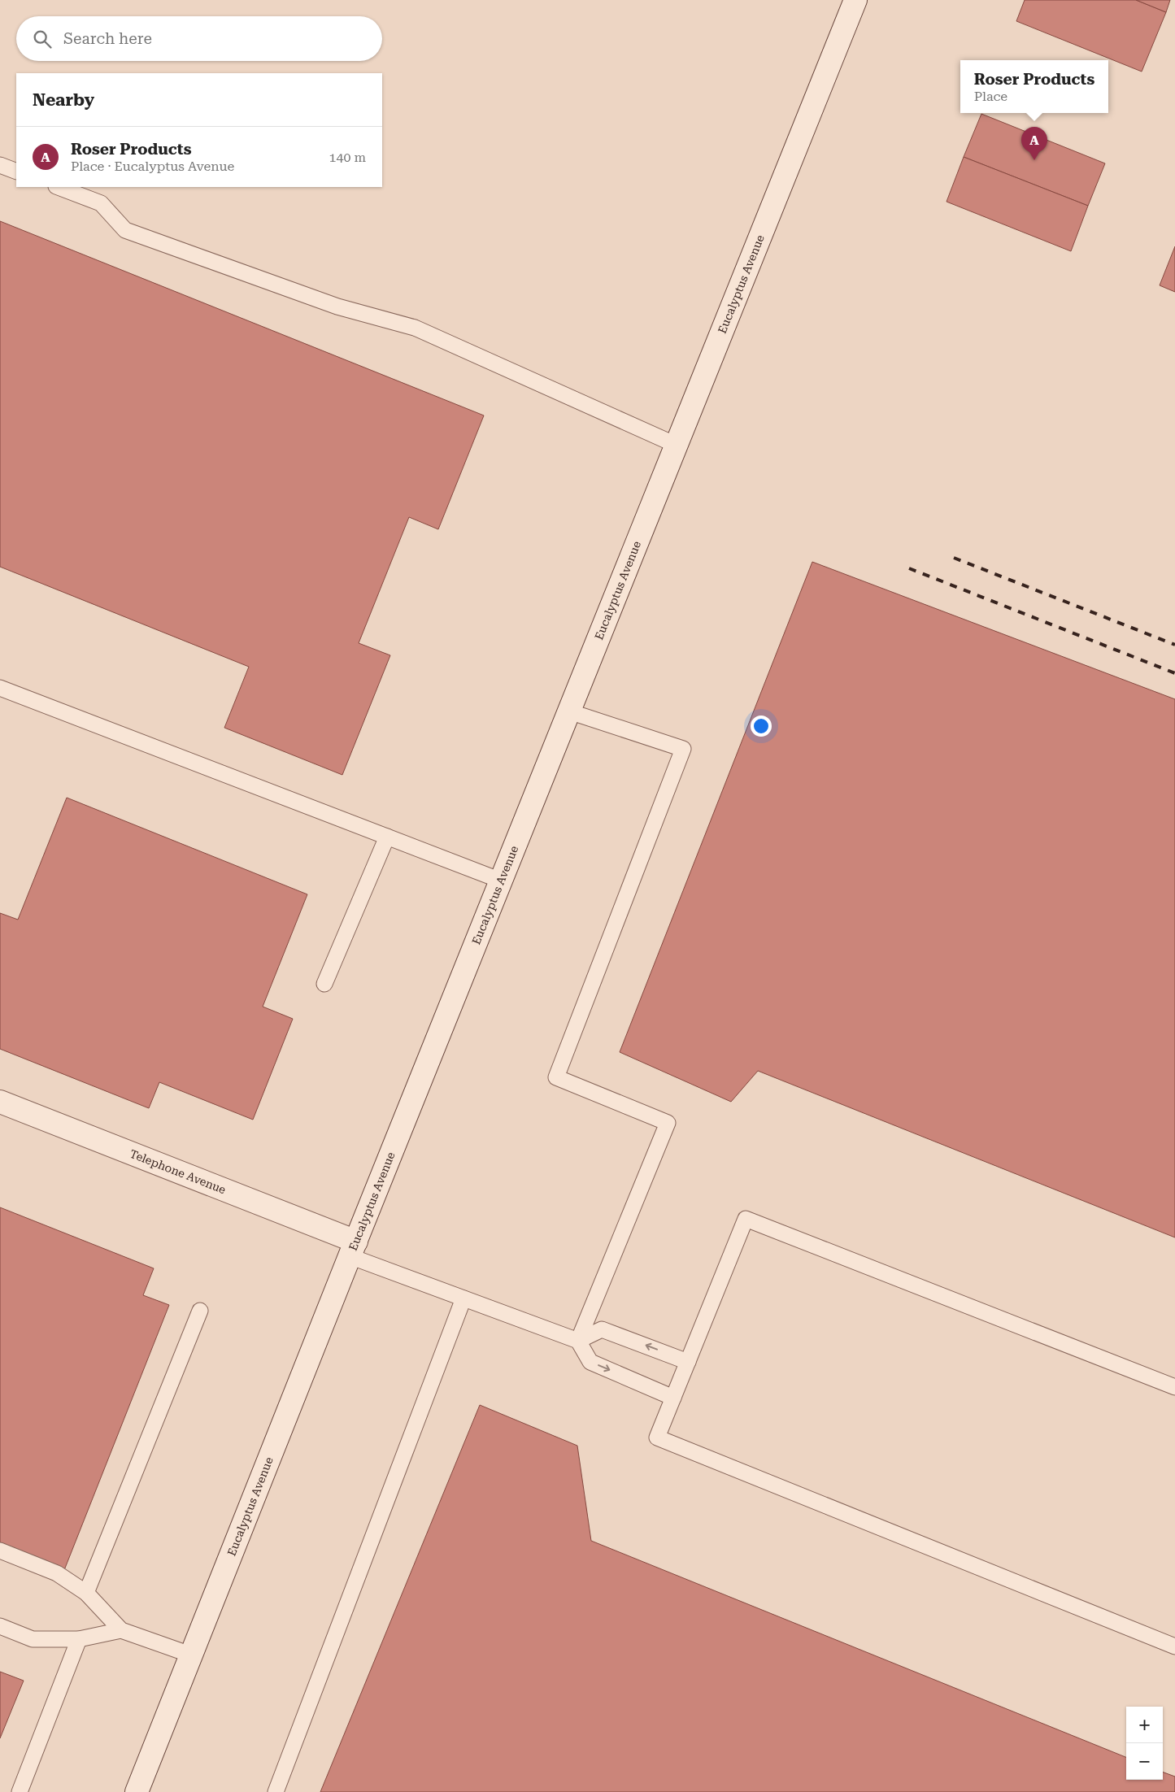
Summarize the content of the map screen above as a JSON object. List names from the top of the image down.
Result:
{
  "streets": {
    "street": ["Eucalyptus Avenue", "Telephone Avenue"]
  },
  "crossings": [
    ["Eucalyptus Avenue", "Telephone Avenue"]
  ],
  "page": {
    "search": "Search here",
    "popup": ["Roser Products", "Place"],
    "heading": "Nearby",
    "list": [
      {
        "mark": "A",
        "name": "Roser Products",
        "note": "Place · Eucalyptus Avenue",
        "value": "140 m"
      }
    ],
    "pins": "A",
    "map_buttons": ["+", "−"]
  }
}
